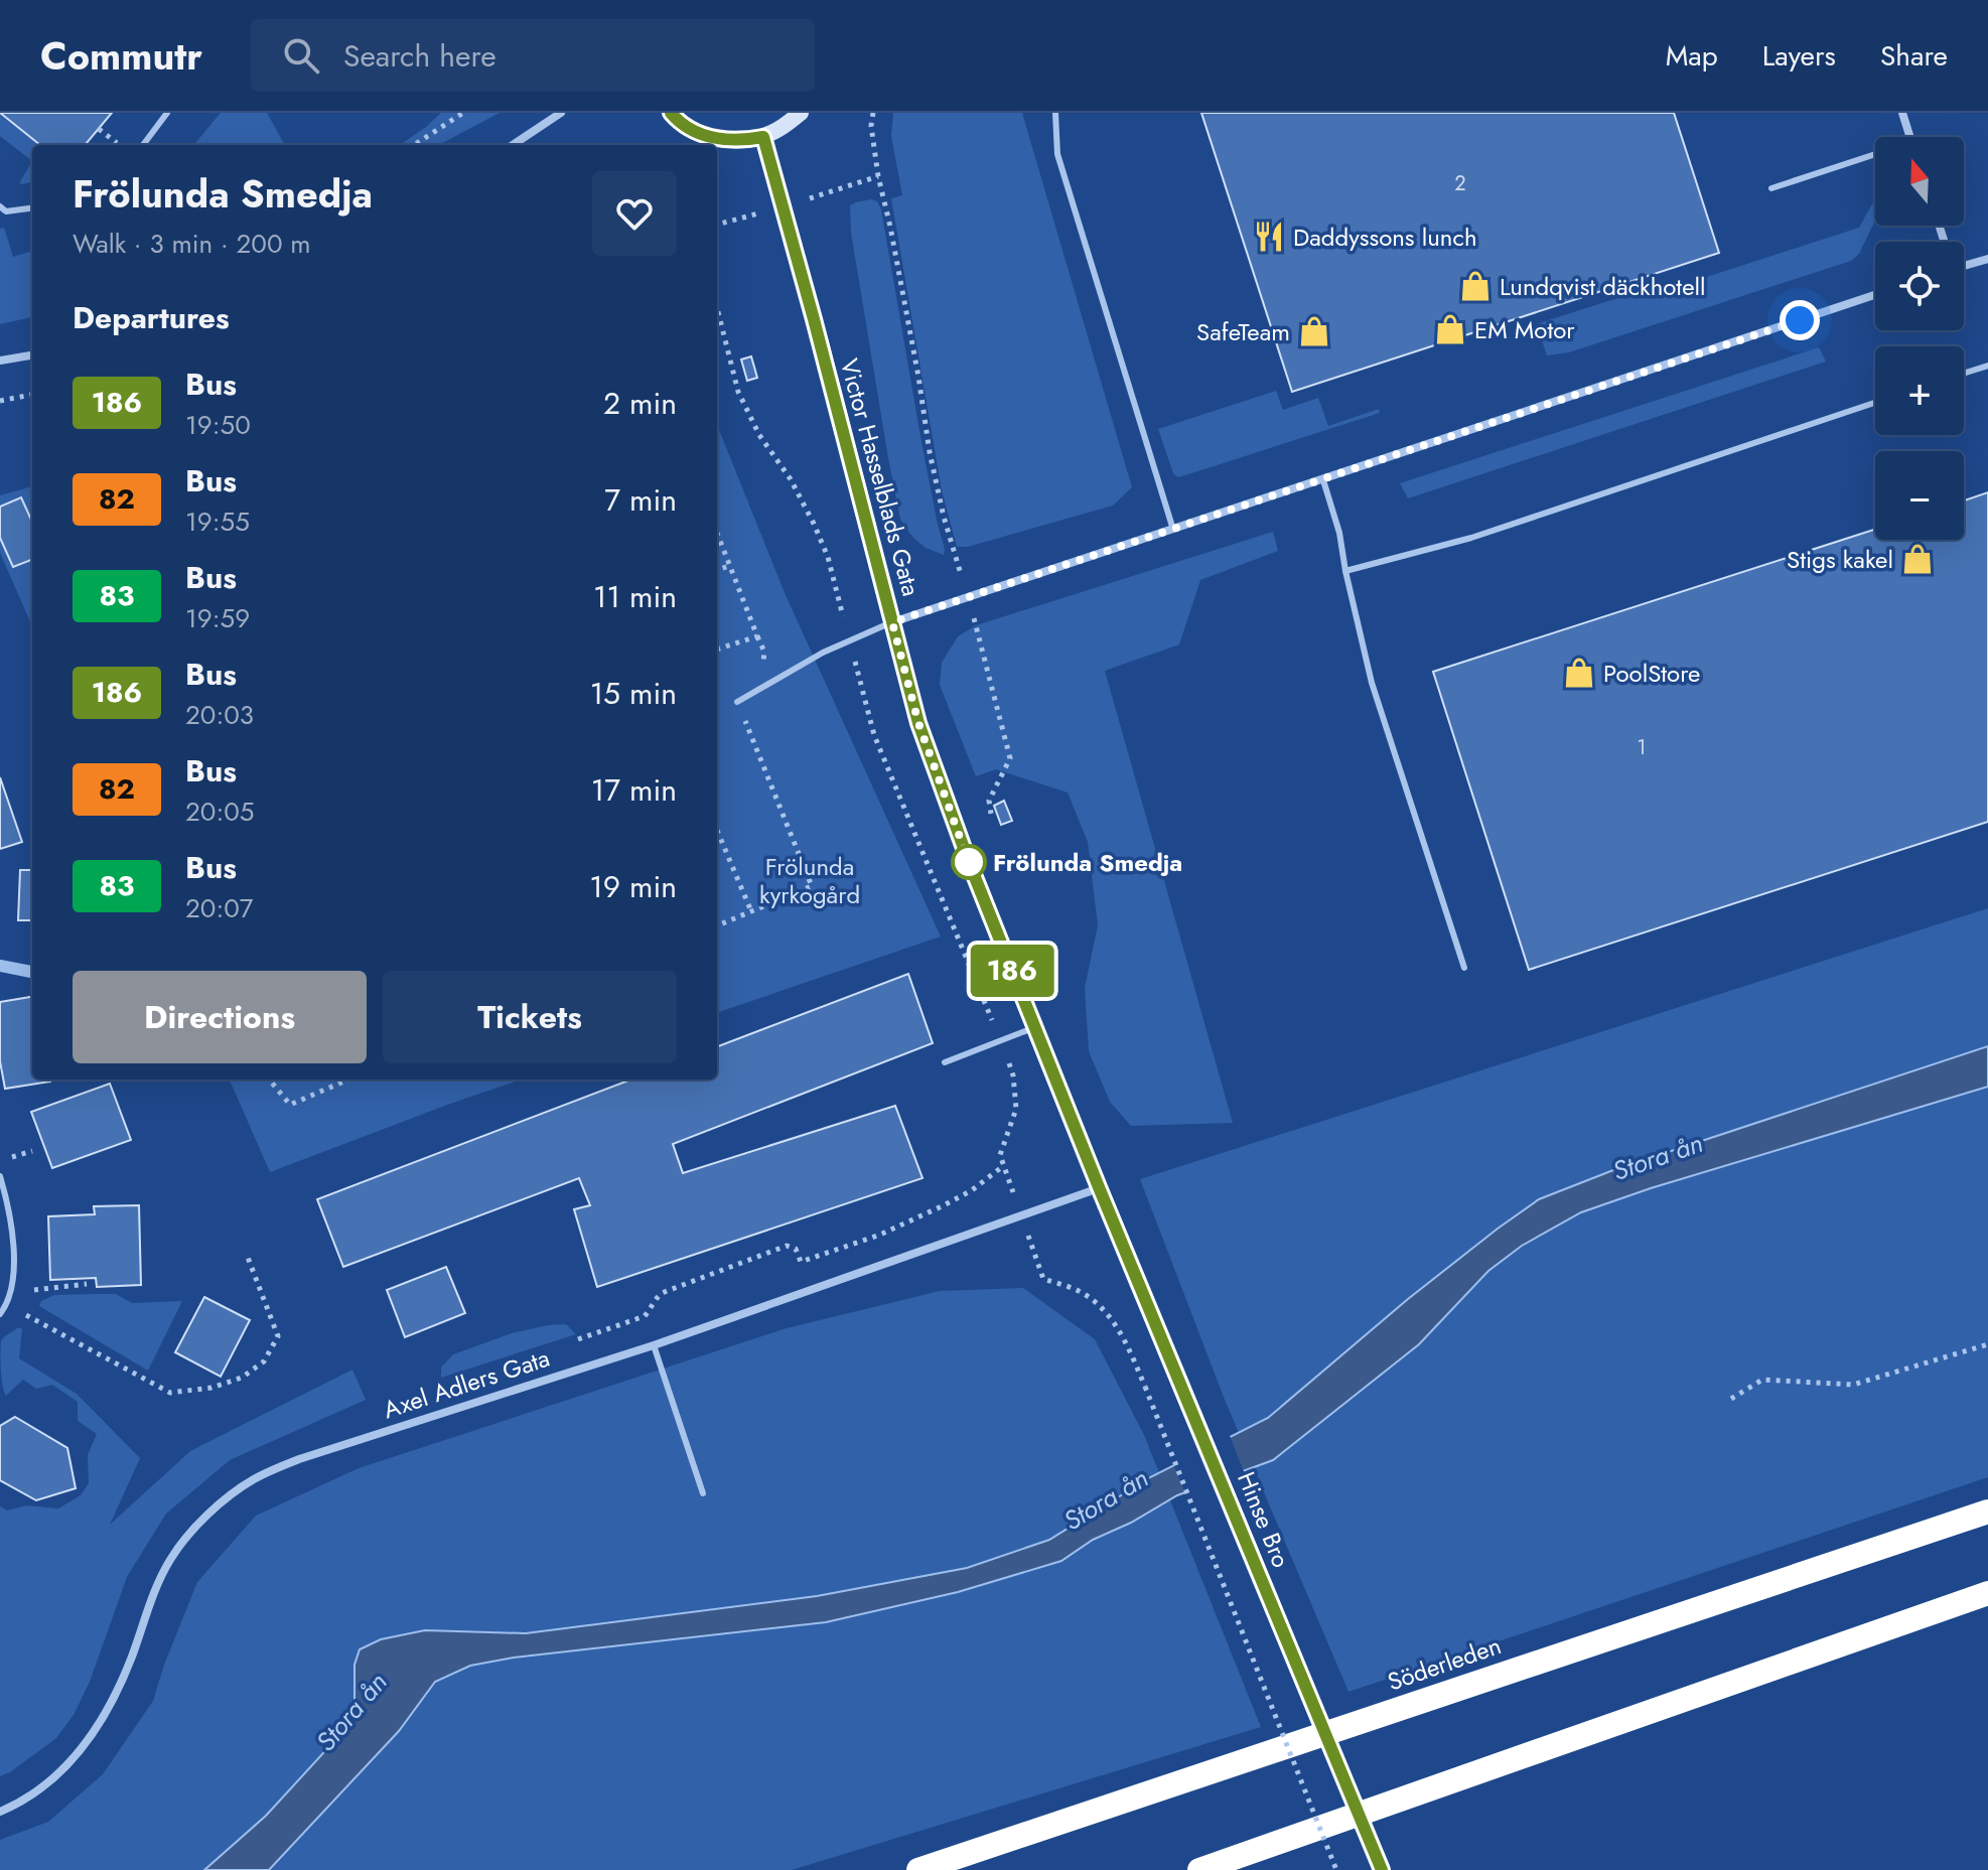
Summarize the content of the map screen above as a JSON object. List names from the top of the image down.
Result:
{
  "streets": {
    "highway": ["Söderleden"],
    "street": ["Victor Hasselblads Gata", "Axel Adlers Gata", "Hinse Bro"]
  },
  "crossings": [
    ["Victor Hasselblads Gata", "Axel Adlers Gata"],
    ["Victor Hasselblads Gata", "Hinse Bro"],
    ["Axel Adlers Gata", "Hinse Bro"]
  ],
  "water": ["Stora ån"],
  "parks": ["Frölunda kyrkogård"],
  "places": {
    "restaurant": ["Daddyssons lunch"],
    "shop": [
      "Lundqvist däckhotell",
      "EM Motor",
      "SafeTeam",
      "Stigs kakel",
      "PoolStore"
    ],
    "other": ["Frölunda Smedja"]
  },
  "lines": ["bus line 186"],
  "house_numbers": ["2", "1"],
  "north": "top",
  "page": {
    "header": "Commutr",
    "search": "Search here",
    "nav": ["Map", "Layers", "Share"],
    "on_map": "186",
    "map_buttons": ["+", "−"],
    "heading": [
      ["Frölunda Smedja", "Walk · 3 min · 200 m"],
      "Departures"
    ],
    "list": [
      {
        "mark": "186",
        "name": "Bus",
        "note": "19:50",
        "value": "2 min"
      },
      {
        "mark": "82",
        "name": "Bus",
        "note": "19:55",
        "value": "7 min"
      },
      {
        "mark": "83",
        "name": "Bus",
        "note": "19:59",
        "value": "11 min"
      },
      {
        "mark": "186",
        "name": "Bus",
        "note": "20:03",
        "value": "15 min"
      },
      {
        "mark": "82",
        "name": "Bus",
        "note": "20:05",
        "value": "17 min"
      },
      {
        "mark": "83",
        "name": "Bus",
        "note": "20:07",
        "value": "19 min"
      }
    ],
    "buttons": ["Directions", "Tickets"]
  }
}
